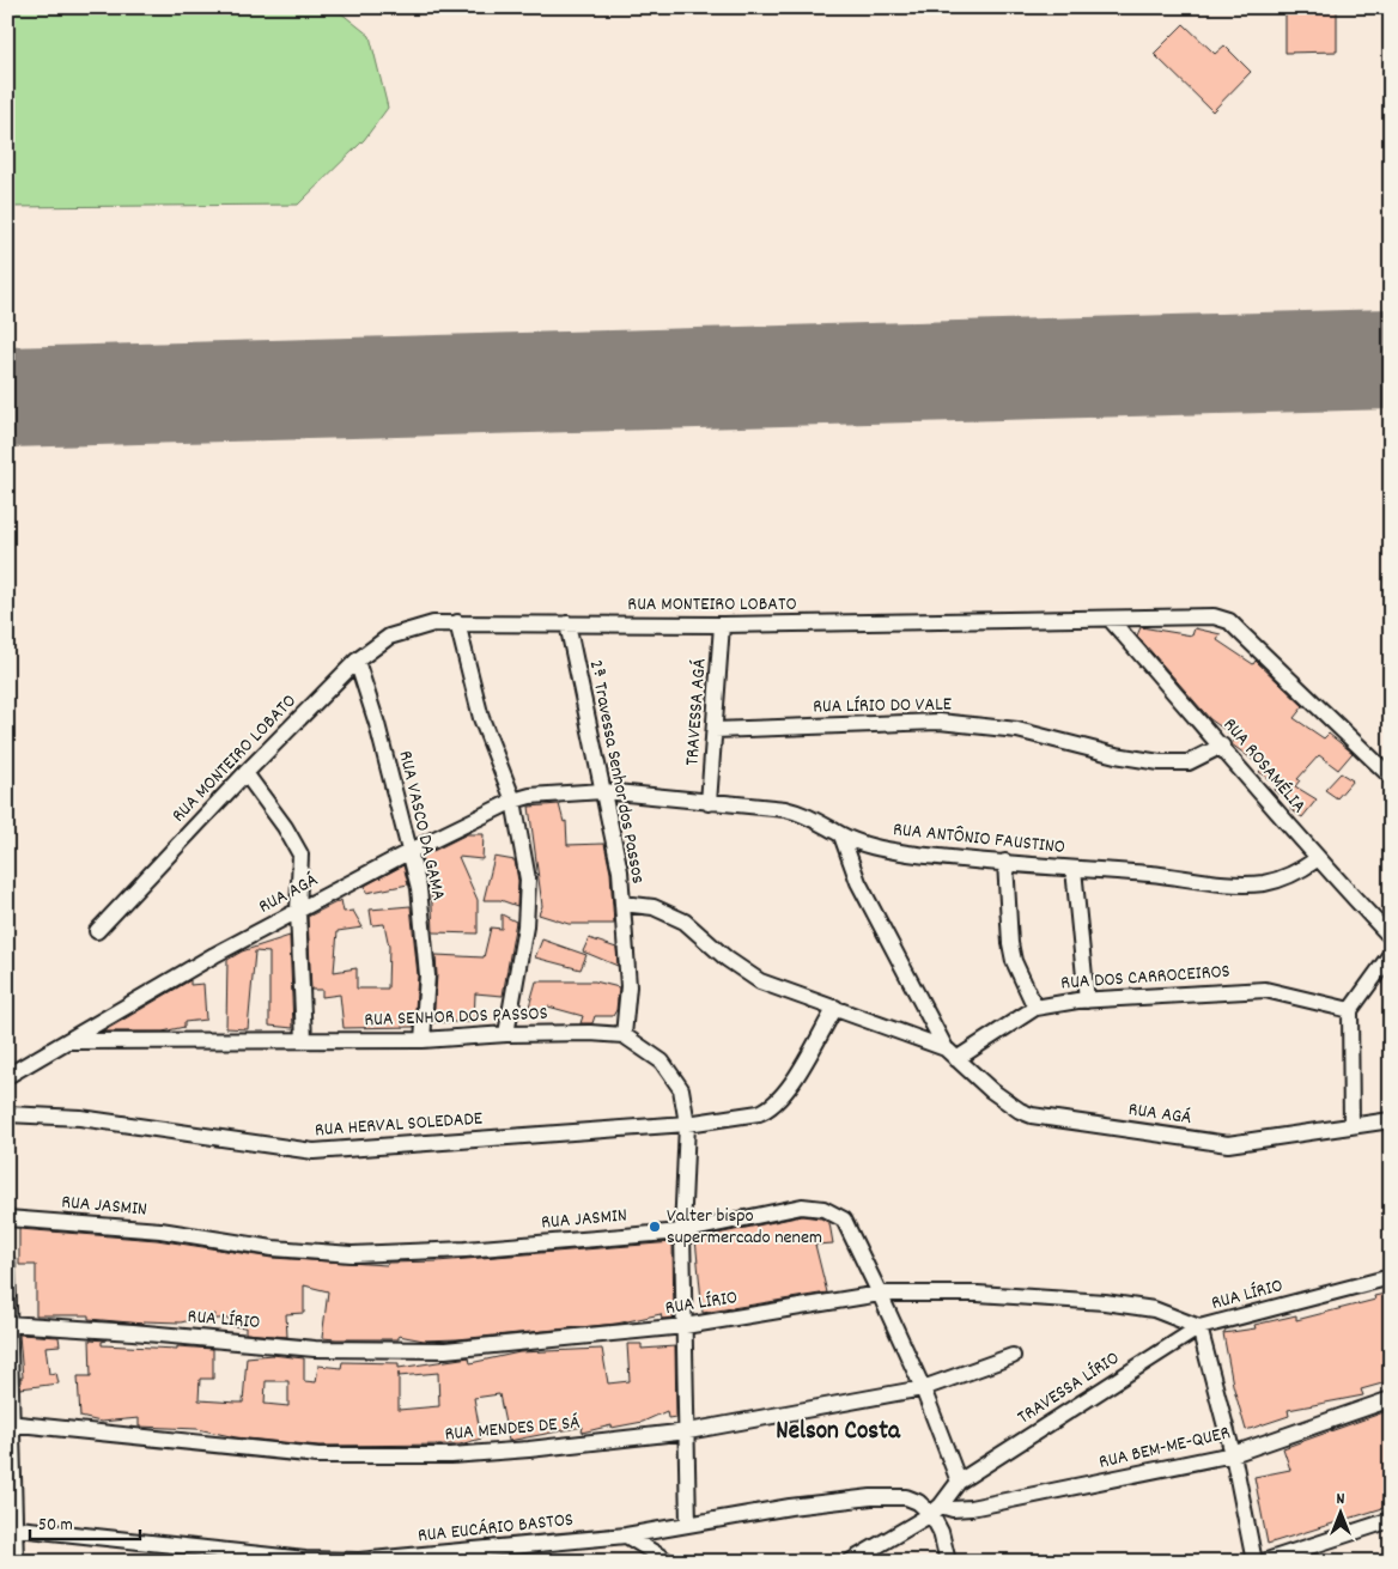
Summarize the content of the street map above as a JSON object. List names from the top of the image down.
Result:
{
  "streets": {
    "street": [
      "RUA MONTEIRO LOBATO",
      "RUA LÍRIO DO VALE",
      "TRAVESSA AGÁ",
      "RUA ROSAMÉLIA",
      "2ª Travessa Senhor dos Passos",
      "RUA VASCO DA GAMA",
      "RUA ANTÔNIO FAUSTINO",
      "RUA AGÁ",
      "RUA DOS CARROCEIROS",
      "RUA SENHOR DOS PASSOS",
      "RUA HERVAL SOLEDADE",
      "RUA JASMIN",
      "RUA LÍRIO",
      "TRAVESSA LÍRIO",
      "RUA MENDES DE SÁ",
      "RUA BEM-ME-QUER",
      "RUA EUCÁRIO BASTOS"
    ]
  },
  "crossings": [
    ["RUA MONTEIRO LOBATO", "TRAVESSA AGÁ"],
    ["RUA MONTEIRO LOBATO", "RUA ROSAMÉLIA"],
    ["RUA MONTEIRO LOBATO", "2ª Travessa Senhor dos Passos"],
    ["RUA MONTEIRO LOBATO", "RUA VASCO DA GAMA"],
    ["RUA LÍRIO DO VALE", "TRAVESSA AGÁ"],
    ["RUA LÍRIO DO VALE", "RUA ROSAMÉLIA"],
    ["TRAVESSA AGÁ", "RUA ANTÔNIO FAUSTINO"],
    ["RUA ROSAMÉLIA", "RUA ANTÔNIO FAUSTINO"],
    ["2ª Travessa Senhor dos Passos", "RUA ANTÔNIO FAUSTINO"],
    ["2ª Travessa Senhor dos Passos", "RUA AGÁ"],
    ["2ª Travessa Senhor dos Passos", "RUA SENHOR DOS PASSOS"],
    ["RUA VASCO DA GAMA", "RUA AGÁ"],
    ["RUA VASCO DA GAMA", "RUA SENHOR DOS PASSOS"],
    ["RUA ANTÔNIO FAUSTINO", "RUA AGÁ"],
    ["RUA AGÁ", "RUA DOS CARROCEIROS"],
    ["RUA AGÁ", "RUA SENHOR DOS PASSOS"],
    ["RUA AGÁ", "RUA HERVAL SOLEDADE"],
    ["RUA JASMIN", "RUA LÍRIO"],
    ["RUA JASMIN", "TRAVESSA LÍRIO"],
    ["RUA JASMIN", "RUA MENDES DE SÁ"],
    ["RUA LÍRIO", "TRAVESSA LÍRIO"],
    ["RUA BEM-ME-QUER", "RUA EUCÁRIO BASTOS"]
  ],
  "districts": ["Nelson Costa"],
  "places": ["Valter bispo supermercado nenem"],
  "scale_bar": "50 m",
  "north": "top"
}
